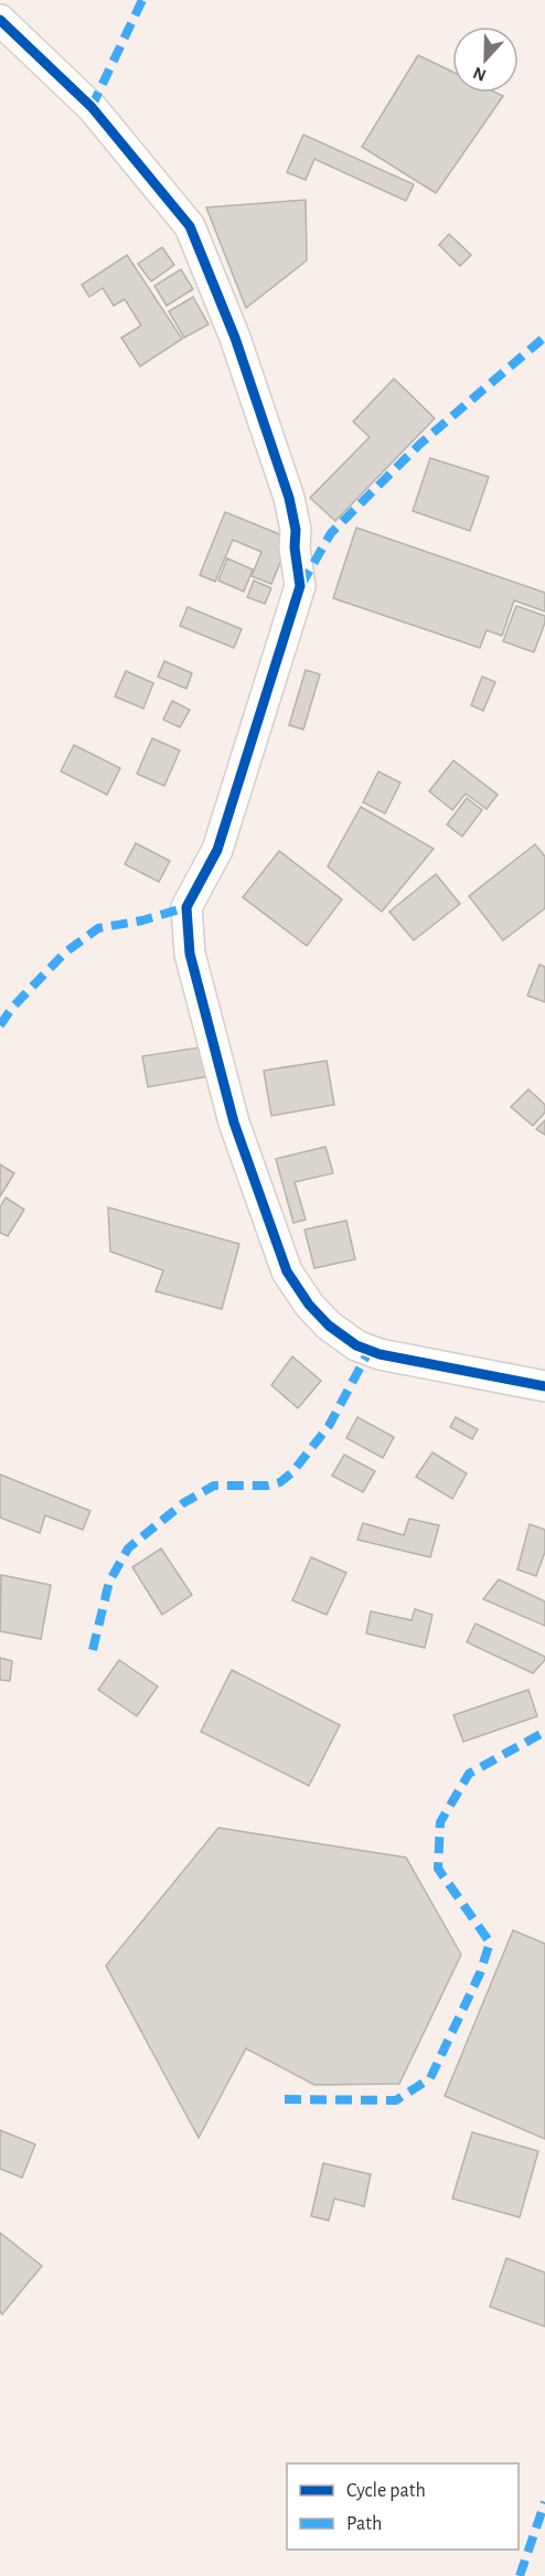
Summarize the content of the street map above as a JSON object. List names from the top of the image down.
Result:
{
  "legend": ["Cycle path", "Path"],
  "north": "bottom"
}
